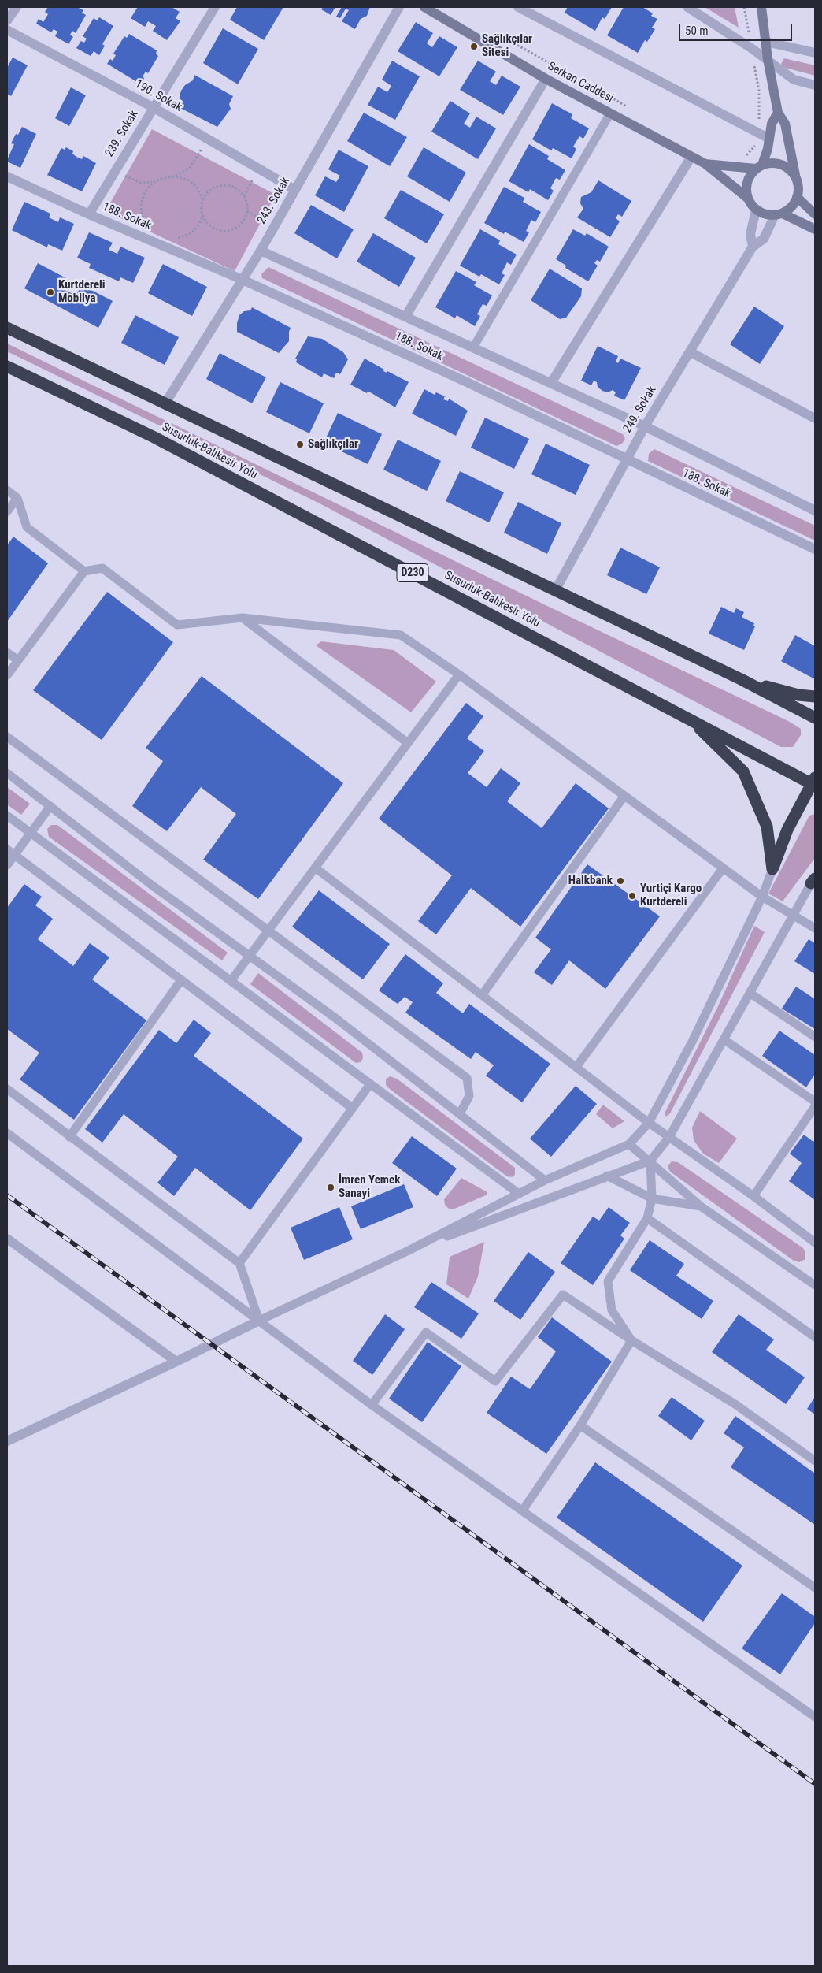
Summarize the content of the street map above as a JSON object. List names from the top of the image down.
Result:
{
  "streets": {
    "highway": ["Susurluk-Balıkesir Yolu", "D230"],
    "main road": ["Serkan Caddesi"],
    "street": [
      "190. Sokak",
      "239. Sokak",
      "243. Sokak",
      "188. Sokak",
      "249. Sokak"
    ]
  },
  "crossings": [
    ["Serkan Caddesi", "249. Sokak"],
    ["190. Sokak", "239. Sokak"],
    ["190. Sokak", "243. Sokak"],
    ["239. Sokak", "188. Sokak"],
    ["243. Sokak", "188. Sokak"],
    ["243. Sokak", "Susurluk-Balıkesir Yolu"],
    ["188. Sokak", "249. Sokak"],
    ["249. Sokak", "Susurluk-Balıkesir Yolu"]
  ],
  "places": [
    "Sağlıkçılar Sitesi",
    "Kurtdereli Mobilya",
    "Sağlıkçılar",
    "Halkbank",
    "Yurtiçi Kargo Kurtdereli",
    "İmren Yemek Sanayi"
  ],
  "scale_bar": "50 m"
}
